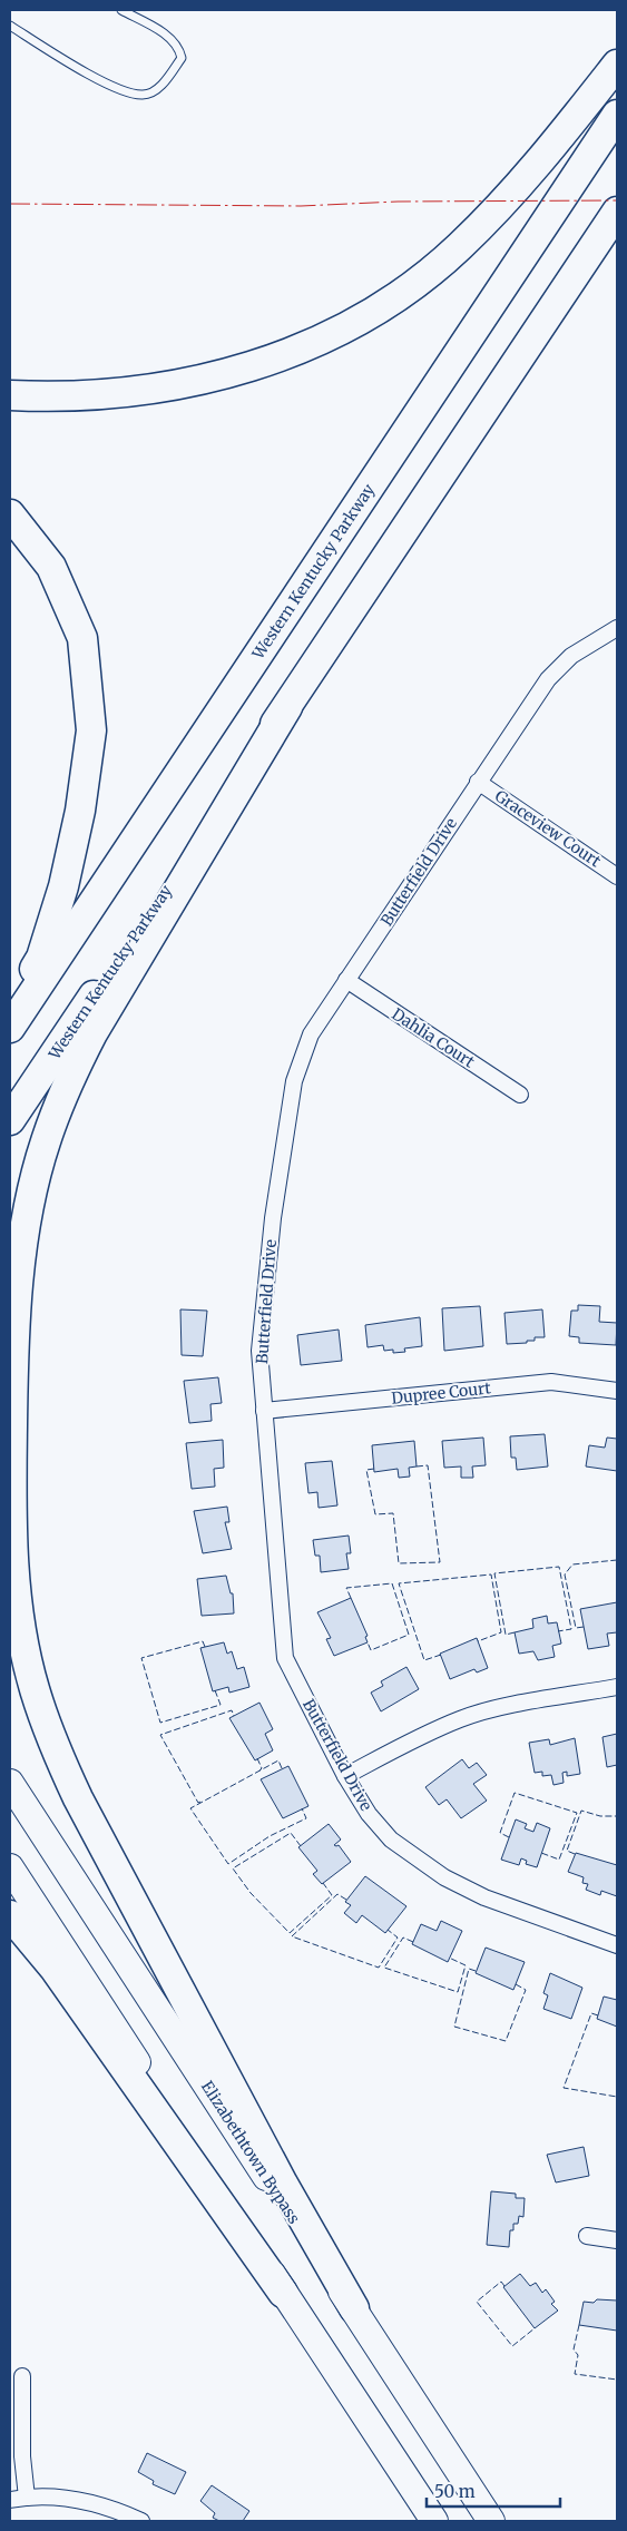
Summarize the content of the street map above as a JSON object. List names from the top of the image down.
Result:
{
  "streets": {
    "highway": ["Western Kentucky Parkway", "Elizabethtown Bypass"],
    "street": [
      "Graceview Court",
      "Butterfield Drive",
      "Dahlia Court",
      "Dupree Court"
    ]
  },
  "crossings": [
    ["Graceview Court", "Butterfield Drive"],
    ["Butterfield Drive", "Dahlia Court"],
    ["Butterfield Drive", "Dupree Court"]
  ],
  "scale_bar": "50 m"
}
